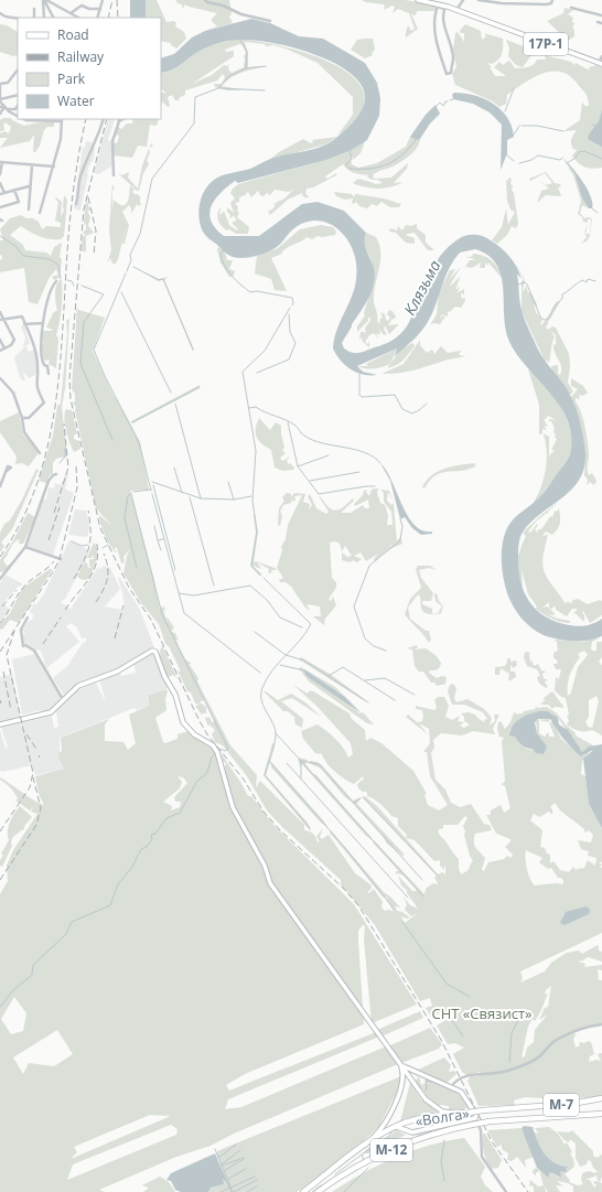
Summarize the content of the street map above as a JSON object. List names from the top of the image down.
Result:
{
  "streets": {
    "highway": ["М-7", "«Волга»", "М-12"],
    "main road": ["17Р-1"]
  },
  "water": ["Клязьма"],
  "parks": ["СНТ «Связист»"],
  "legend": [
    "Road",
    "Railway",
    "Park",
    "Water"
  ]
}
